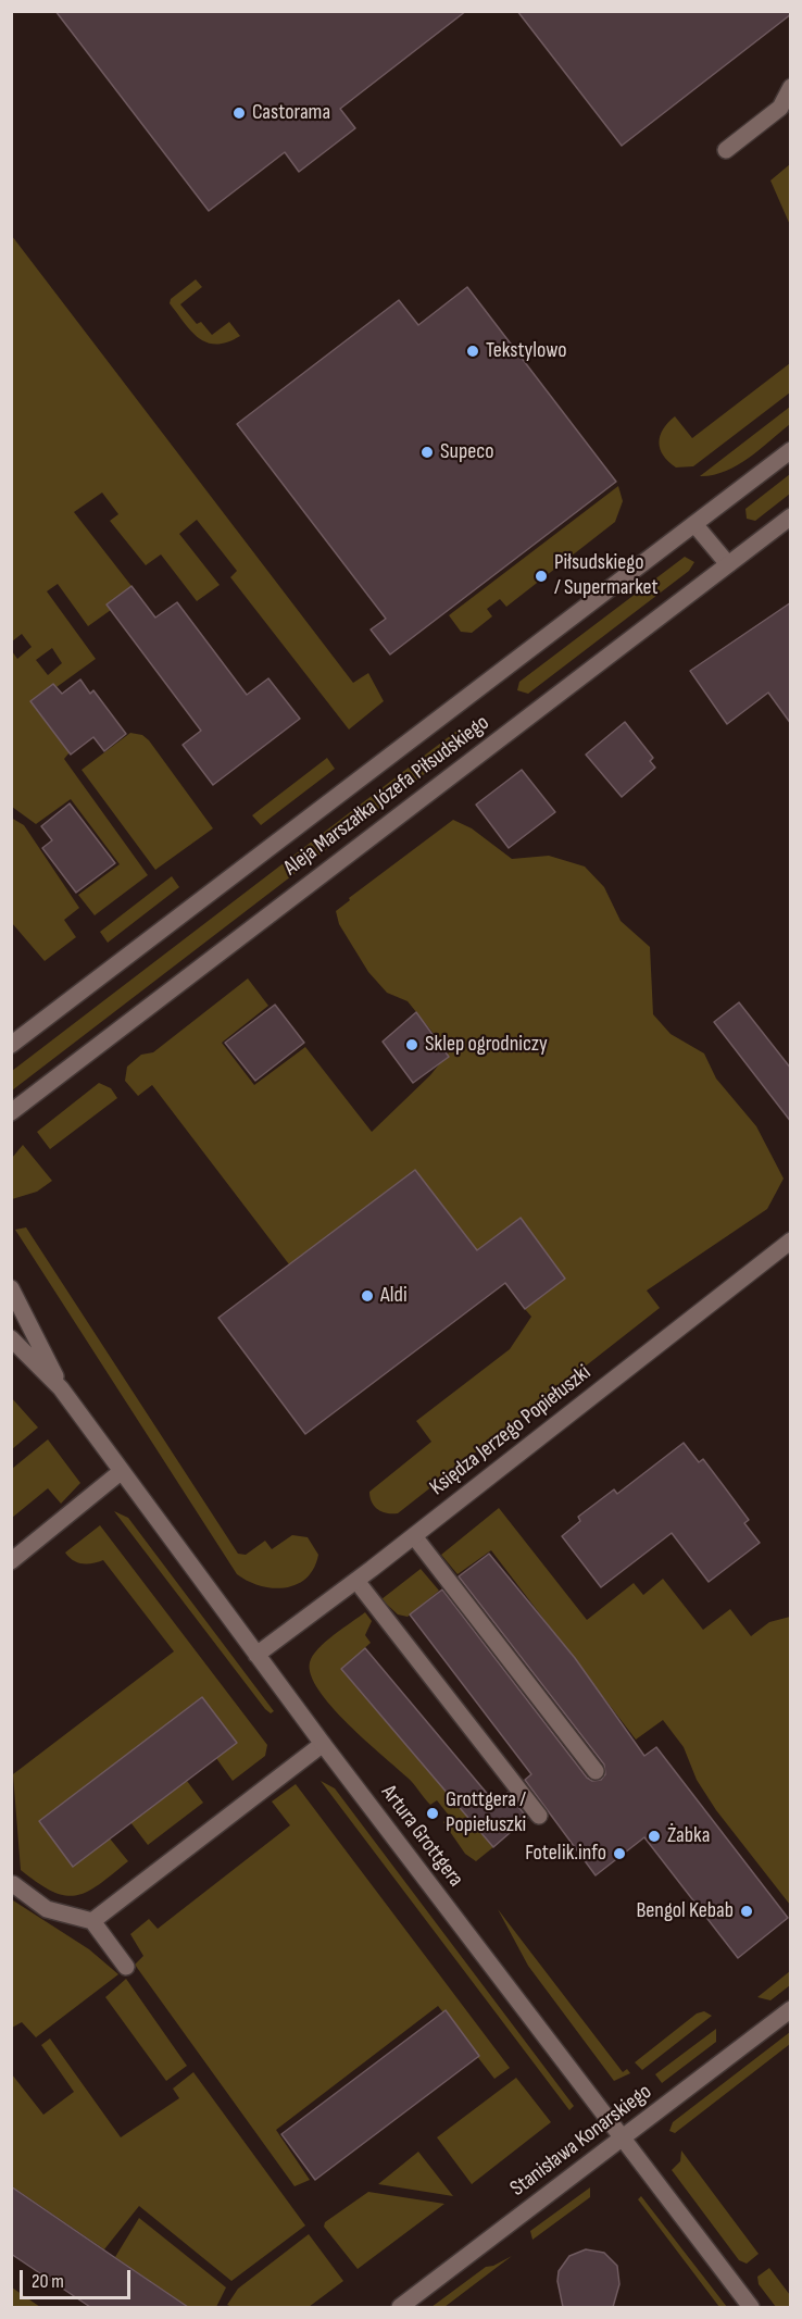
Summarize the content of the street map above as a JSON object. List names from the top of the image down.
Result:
{
  "streets": {
    "street": [
      "Aleja Marszałka Józefa Piłsudskiego",
      "Księdza Jerzego Popiełuszki",
      "Artura Grottgera",
      "Stanisława Konarskiego"
    ]
  },
  "crossings": [
    ["Księdza Jerzego Popiełuszki", "Artura Grottgera"],
    ["Artura Grottgera", "Stanisława Konarskiego"]
  ],
  "places": [
    "Castorama",
    "Tekstylowo",
    "Supeco",
    "Piłsudskiego / Supermarket",
    "Sklep ogrodniczy",
    "Aldi",
    "Grottgera / Popiełuszki",
    "Żabka",
    "Fotelik.info",
    "Bengol Kebab"
  ],
  "scale_bar": "20 m"
}
